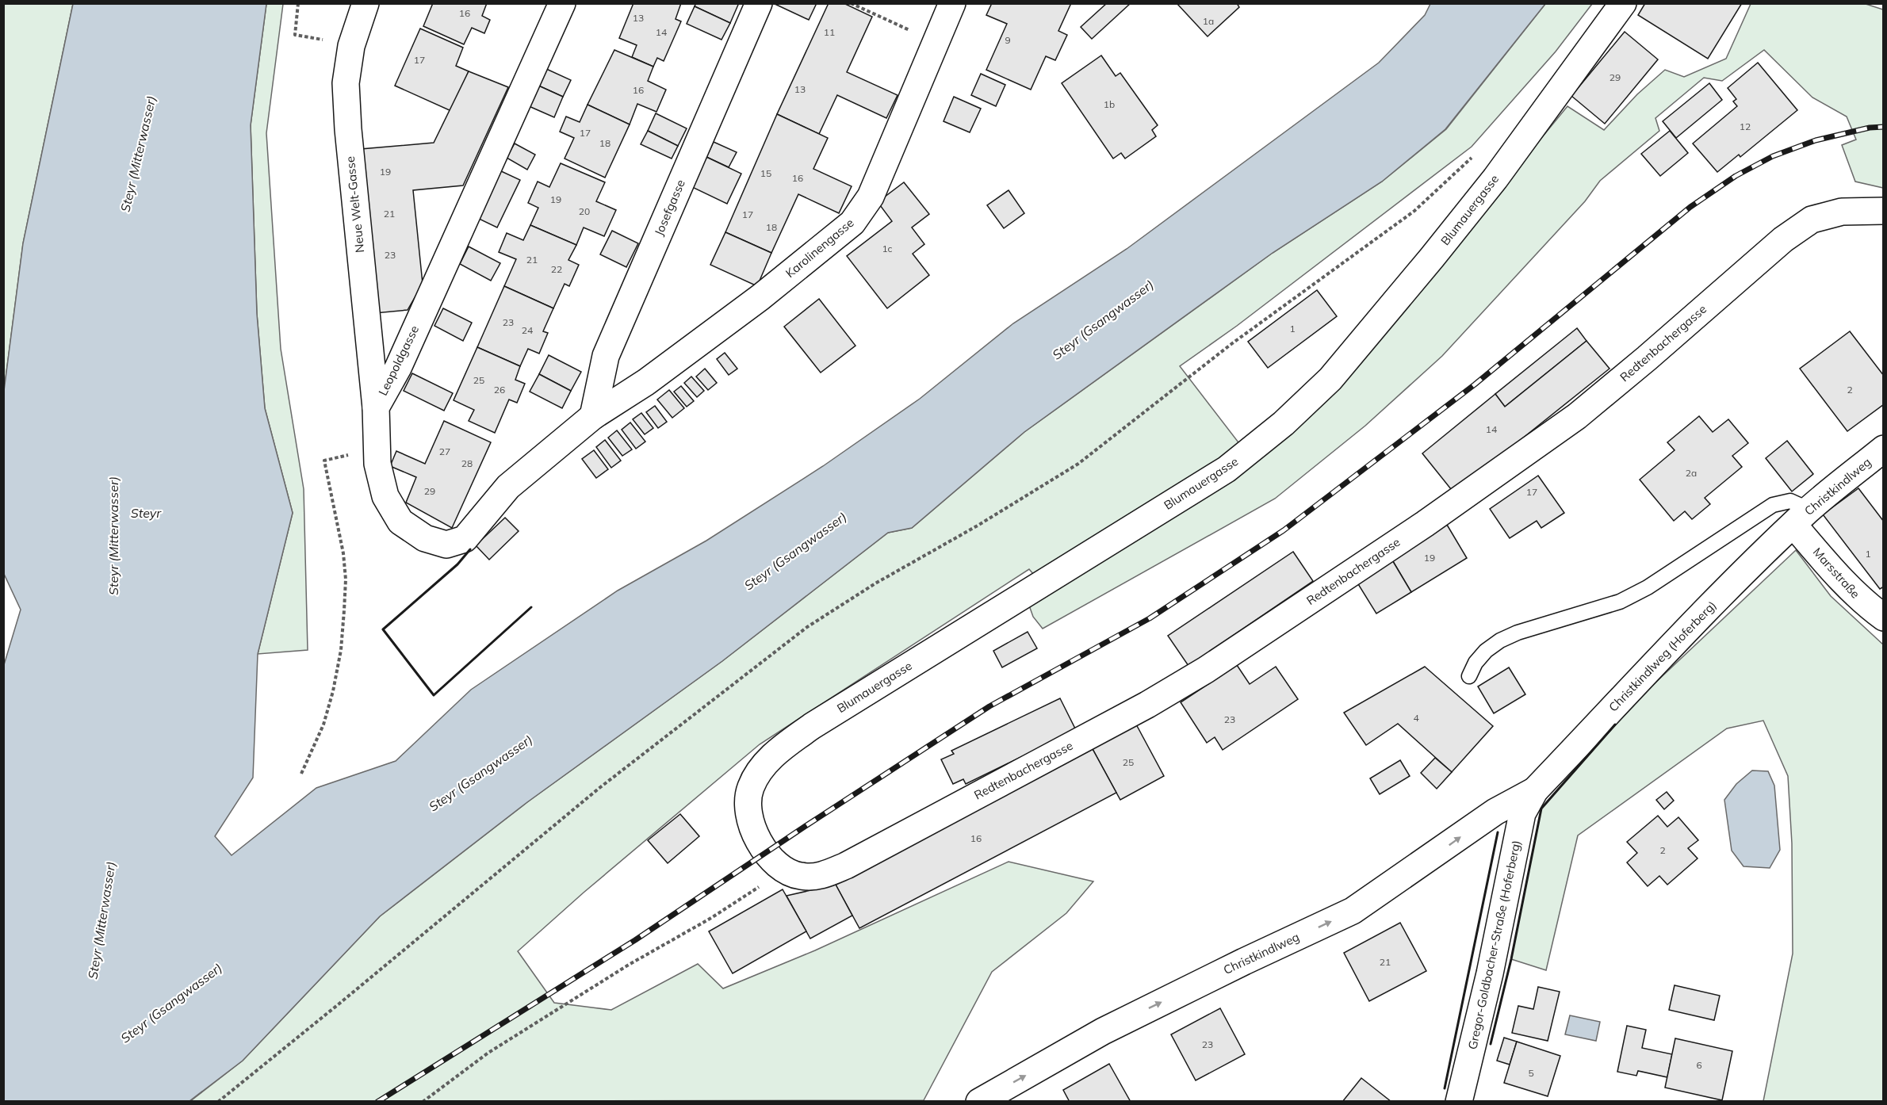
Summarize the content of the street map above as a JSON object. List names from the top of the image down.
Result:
{
  "streets": {
    "street": [
      "Neue Welt-Gasse",
      "Josefgasse",
      "Blumauergasse",
      "Karolinengasse",
      "Redtenbachergasse",
      "Leopoldgasse",
      "Christkindlweg",
      "Marsstraße",
      "Christkindlweg (Hoferberg)",
      "Gregor-Goldbacher-Straße (Hoferberg)"
    ]
  },
  "crossings": [
    ["Neue Welt-Gasse", "Leopoldgasse"],
    ["Josefgasse", "Karolinengasse"],
    ["Josefgasse", "Leopoldgasse"],
    ["Blumauergasse", "Redtenbachergasse"],
    ["Karolinengasse", "Leopoldgasse"],
    ["Christkindlweg", "Marsstraße"],
    ["Christkindlweg", "Christkindlweg (Hoferberg)"],
    ["Christkindlweg", "Gregor-Goldbacher-Straße (Hoferberg)"],
    ["Marsstraße", "Christkindlweg (Hoferberg)"],
    ["Christkindlweg (Hoferberg)", "Gregor-Goldbacher-Straße (Hoferberg)"]
  ],
  "one_way": ["Christkindlweg"],
  "water": ["Steyr (Mitterwasser)", "Steyr (Gsangwasser)", "Steyr"],
  "house_numbers": [
    "16",
    "13",
    "1a",
    "14",
    "11",
    "9",
    "17",
    "29",
    "13",
    "16",
    "1b",
    "12",
    "17",
    "18",
    "19",
    "15",
    "16",
    "19",
    "20",
    "21",
    "17",
    "18",
    "1c",
    "23",
    "21",
    "22",
    "23",
    "1",
    "24",
    "25",
    "26",
    "2",
    "14",
    "27",
    "28",
    "2a",
    "29",
    "17",
    "1",
    "19",
    "4",
    "23",
    "25",
    "16",
    "2",
    "21",
    "23",
    "6",
    "5"
  ]
}
